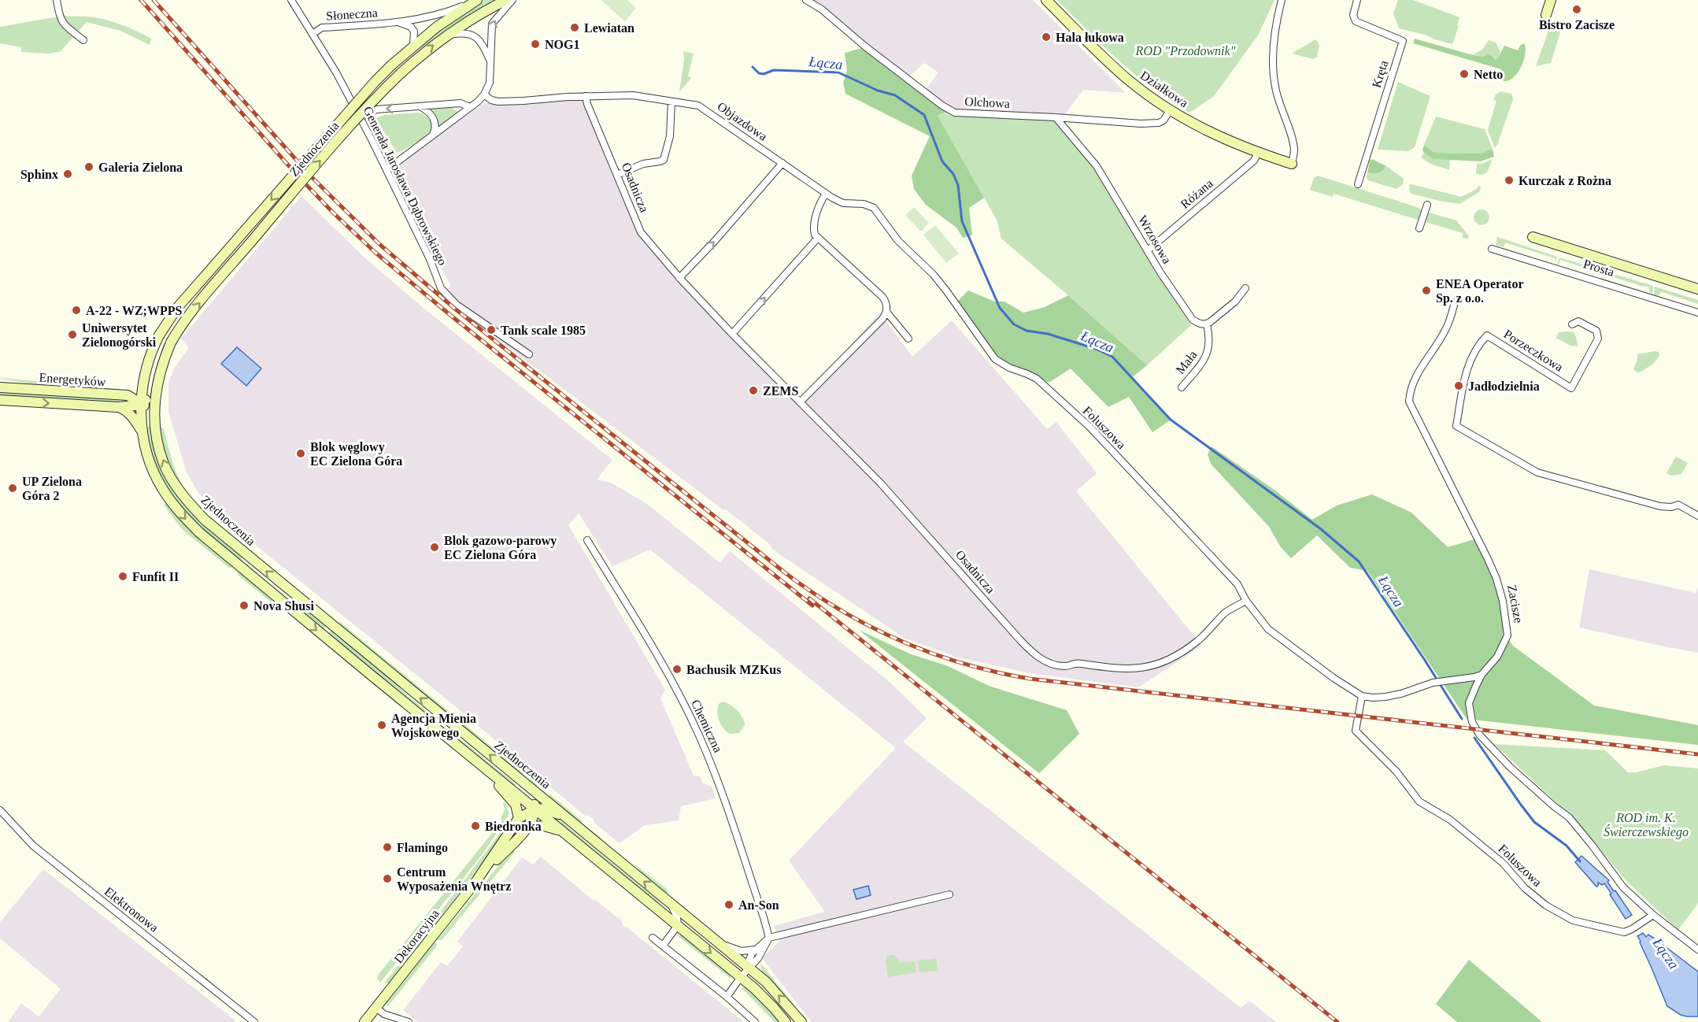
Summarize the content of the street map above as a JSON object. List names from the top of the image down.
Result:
{
  "streets": {
    "main road": [
      "Działkowa",
      "Zjednoczenia",
      "Prosta",
      "Energetyków",
      "Dekoracyjna"
    ],
    "street": [
      "Słoneczna",
      "Kręta",
      "Olchowa",
      "Objazdowa",
      "Generała Jarosława Dąbrowskiego",
      "Osadnicza",
      "Różana",
      "Wrzosowa",
      "Porzeczkowa",
      "Mała",
      "Foluszowa",
      "Zacisze",
      "Chemiczna",
      "Elektronowa"
    ]
  },
  "crossings": [
    ["Słoneczna", "Zjednoczenia"],
    ["Słoneczna", "Generała Jarosława Dąbrowskiego"],
    ["Działkowa", "Olchowa"],
    ["Działkowa", "Różana"],
    ["Olchowa", "Wrzosowa"],
    ["Objazdowa", "Osadnicza"],
    ["Objazdowa", "Foluszowa"],
    ["Zjednoczenia", "Energetyków"],
    ["Zjednoczenia", "Dekoracyjna"],
    ["Osadnicza", "Foluszowa"],
    ["Różana", "Wrzosowa"],
    ["Wrzosowa", "Mała"],
    ["Foluszowa", "Zacisze"]
  ],
  "water": ["Łącza"],
  "parks": ["ROD \"Przodownik\"", "ROD im. K. Świerczewskiego"],
  "places": [
    "Bistro Zacisze",
    "Lewiatan",
    "Hala łukowa",
    "NOG1",
    "Netto",
    "Galeria Zielona",
    "Sphinx",
    "Kurczak z Rożna",
    "ENEA Operator Sp. z o.o.",
    "A-22 - WZ;WPPS",
    "Tank scale 1985",
    "Uniwersytet Zielonogórski",
    "Jadłodzielnia",
    "ZEMS",
    "Blok węglowy EC Zielona Góra",
    "UP Zielona Góra 2",
    "Blok gazowo-parowy EC Zielona Góra",
    "Funfit II",
    "Nova Shusi",
    "Bachusik MZKus",
    "Agencja Mienia Wojskowego",
    "Biedronka",
    "Flamingo",
    "Centrum Wyposażenia Wnętrz",
    "An-Son"
  ]
}
